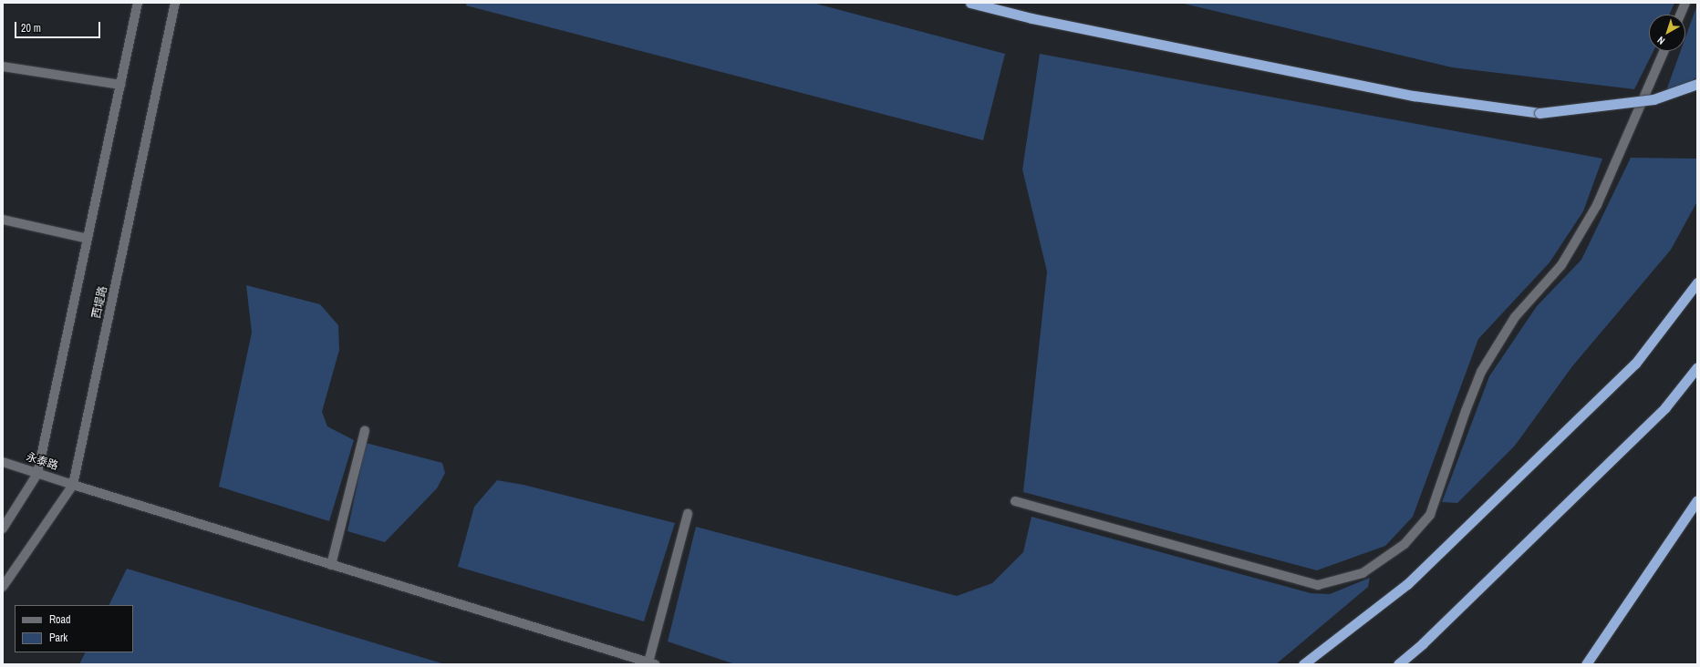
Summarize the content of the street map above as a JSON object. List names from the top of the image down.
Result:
{
  "streets": {
    "street": ["西堤路", "永泰路"]
  },
  "crossings": [
    ["西堤路", "永泰路"]
  ],
  "legend": ["Road", "Park"],
  "scale_bar": "20 m",
  "north": "bottom left"
}
